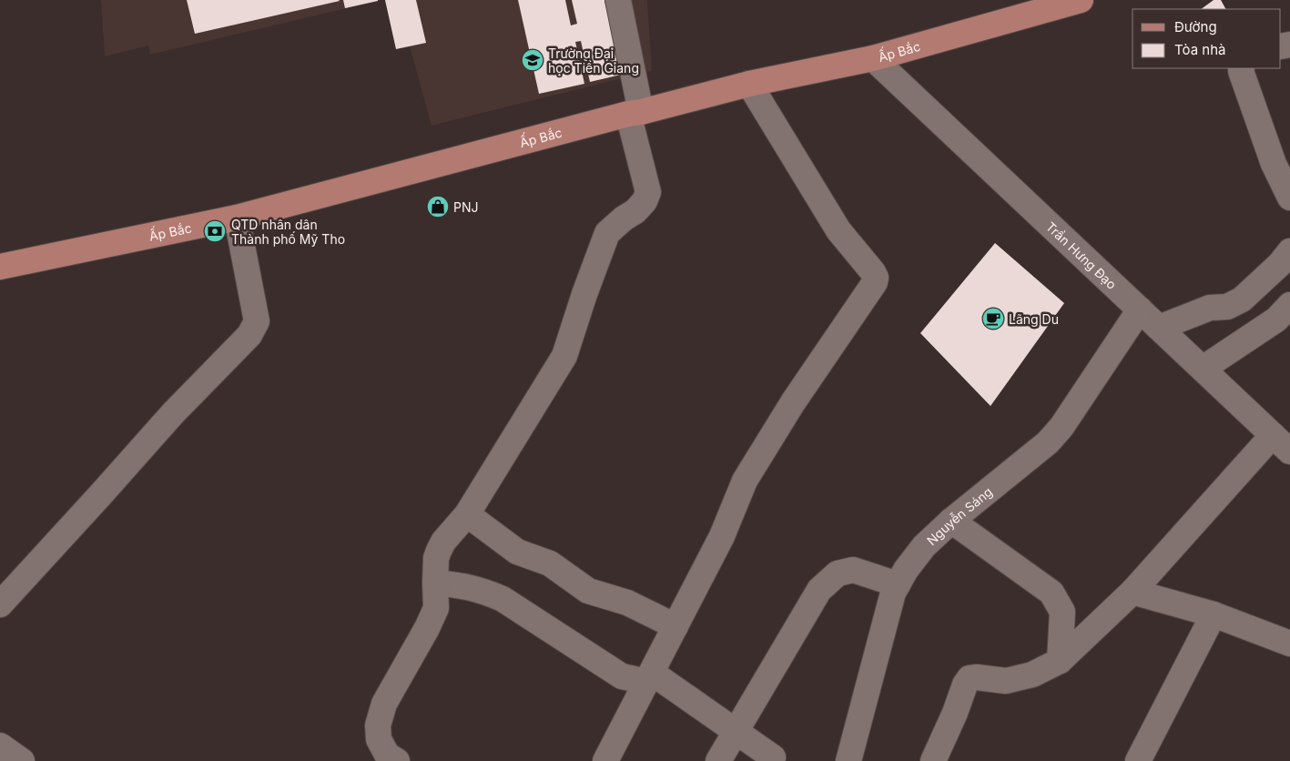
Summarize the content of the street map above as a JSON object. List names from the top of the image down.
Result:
{
  "streets": {
    "main road": ["Ấp Bắc"],
    "street": ["Trần Hưng Đạo", "Nguyễn Sáng"]
  },
  "crossings": [
    ["Ấp Bắc", "Trần Hưng Đạo"],
    ["Trần Hưng Đạo", "Nguyễn Sáng"]
  ],
  "places": {
    "school or university": ["Trường Đại học Tiền Giang"],
    "shop": ["PNJ"],
    "bank": ["QTD nhân dân Thành phố Mỹ Tho"],
    "cafe": ["Lãng Du"]
  },
  "legend": ["Đường", "Tòa nhà"]
}
